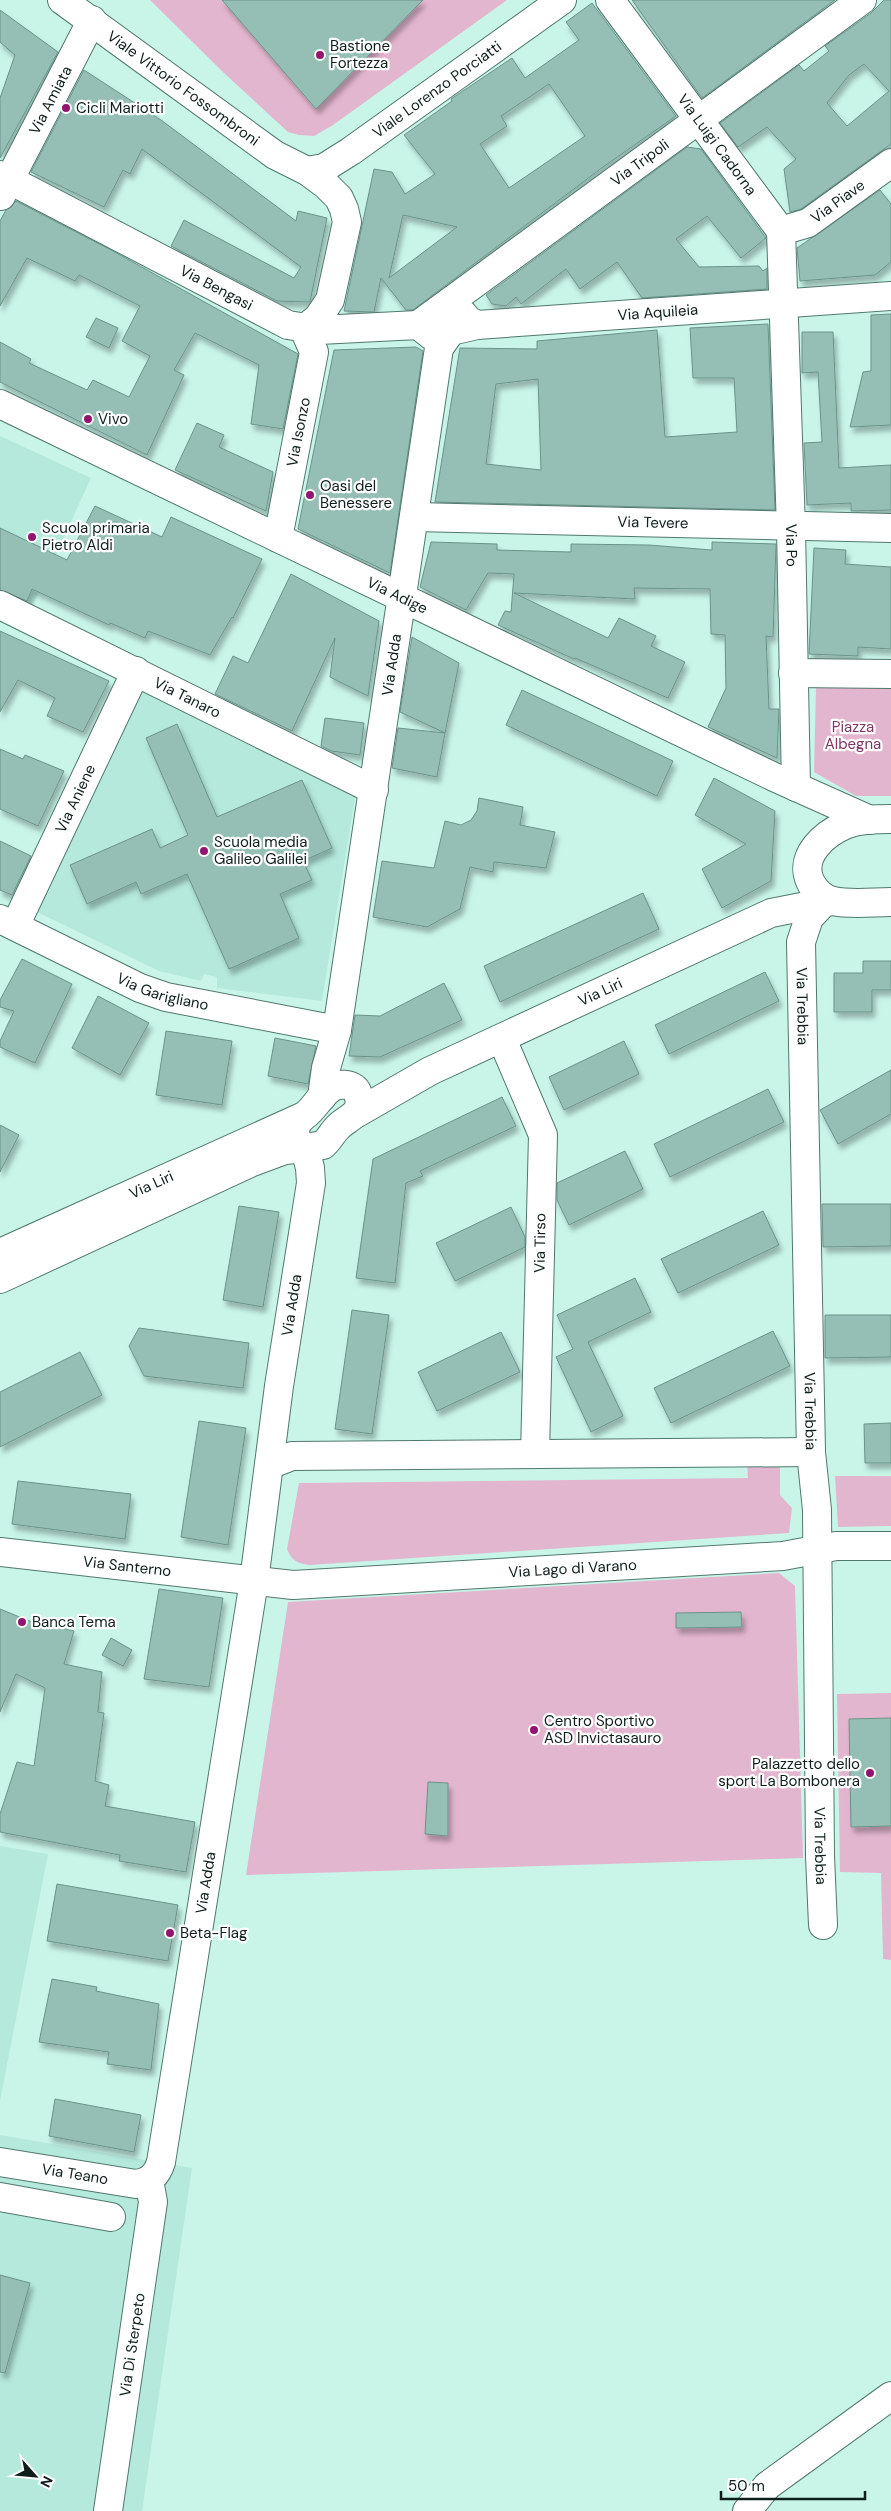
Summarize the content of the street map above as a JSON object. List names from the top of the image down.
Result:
{
  "streets": {
    "street": [
      "Viale Vittorio Fossombroni",
      "Viale Lorenzo Porciatti",
      "Via Amiata",
      "Via Luigi Cadorna",
      "Via Tripoli",
      "Via Piave",
      "Via Bengasi",
      "Via Aquileia",
      "Via Isonzo",
      "Via Tevere",
      "Via Po",
      "Via Adige",
      "Via Adda",
      "Via Tanaro",
      "Via Aniene",
      "Via Garigliano",
      "Via Liri",
      "Via Trebbia",
      "Via Tirso",
      "Via Santerno",
      "Via Lago di Varano",
      "Via Teano",
      "Via Di Sterpeto"
    ]
  },
  "crossings": [
    ["Viale Vittorio Fossombroni", "Viale Lorenzo Porciatti"],
    ["Viale Vittorio Fossombroni", "Via Amiata"],
    ["Viale Vittorio Fossombroni", "Via Bengasi"],
    ["Viale Vittorio Fossombroni", "Via Isonzo"],
    ["Via Amiata", "Via Bengasi"],
    ["Via Luigi Cadorna", "Via Tripoli"],
    ["Via Luigi Cadorna", "Via Piave"],
    ["Via Tripoli", "Via Bengasi"],
    ["Via Bengasi", "Via Isonzo"],
    ["Via Aquileia", "Via Po"],
    ["Via Isonzo", "Via Adige"],
    ["Via Tevere", "Via Po"],
    ["Via Tevere", "Via Adda"],
    ["Via Po", "Via Adige"],
    ["Via Adige", "Via Adda"],
    ["Via Adige", "Via Liri"],
    ["Via Adda", "Via Tanaro"],
    ["Via Adda", "Via Garigliano"],
    ["Via Adda", "Via Liri"],
    ["Via Adda", "Via Santerno"],
    ["Via Adda", "Via Lago di Varano"],
    ["Via Adda", "Via Teano"],
    ["Via Adda", "Via Di Sterpeto"],
    ["Via Tanaro", "Via Aniene"],
    ["Via Aniene", "Via Garigliano"],
    ["Via Liri", "Via Trebbia"],
    ["Via Liri", "Via Tirso"],
    ["Via Trebbia", "Via Lago di Varano"],
    ["Via Santerno", "Via Lago di Varano"],
    ["Via Teano", "Via Di Sterpeto"]
  ],
  "parks": ["Piazza Albegna"],
  "places": [
    "Bastione Fortezza",
    "Cicli Mariotti",
    "Vivo",
    "Oasi del Benessere",
    "Scuola primaria Pietro Aldi",
    "Scuola media Galileo Galilei",
    "Banca Tema",
    "Centro Sportivo ASD Invictasauro",
    "Palazzetto dello sport La Bombonera",
    "Beta-Flag"
  ],
  "scale_bar": "50 m",
  "north": "bottom right"
}
